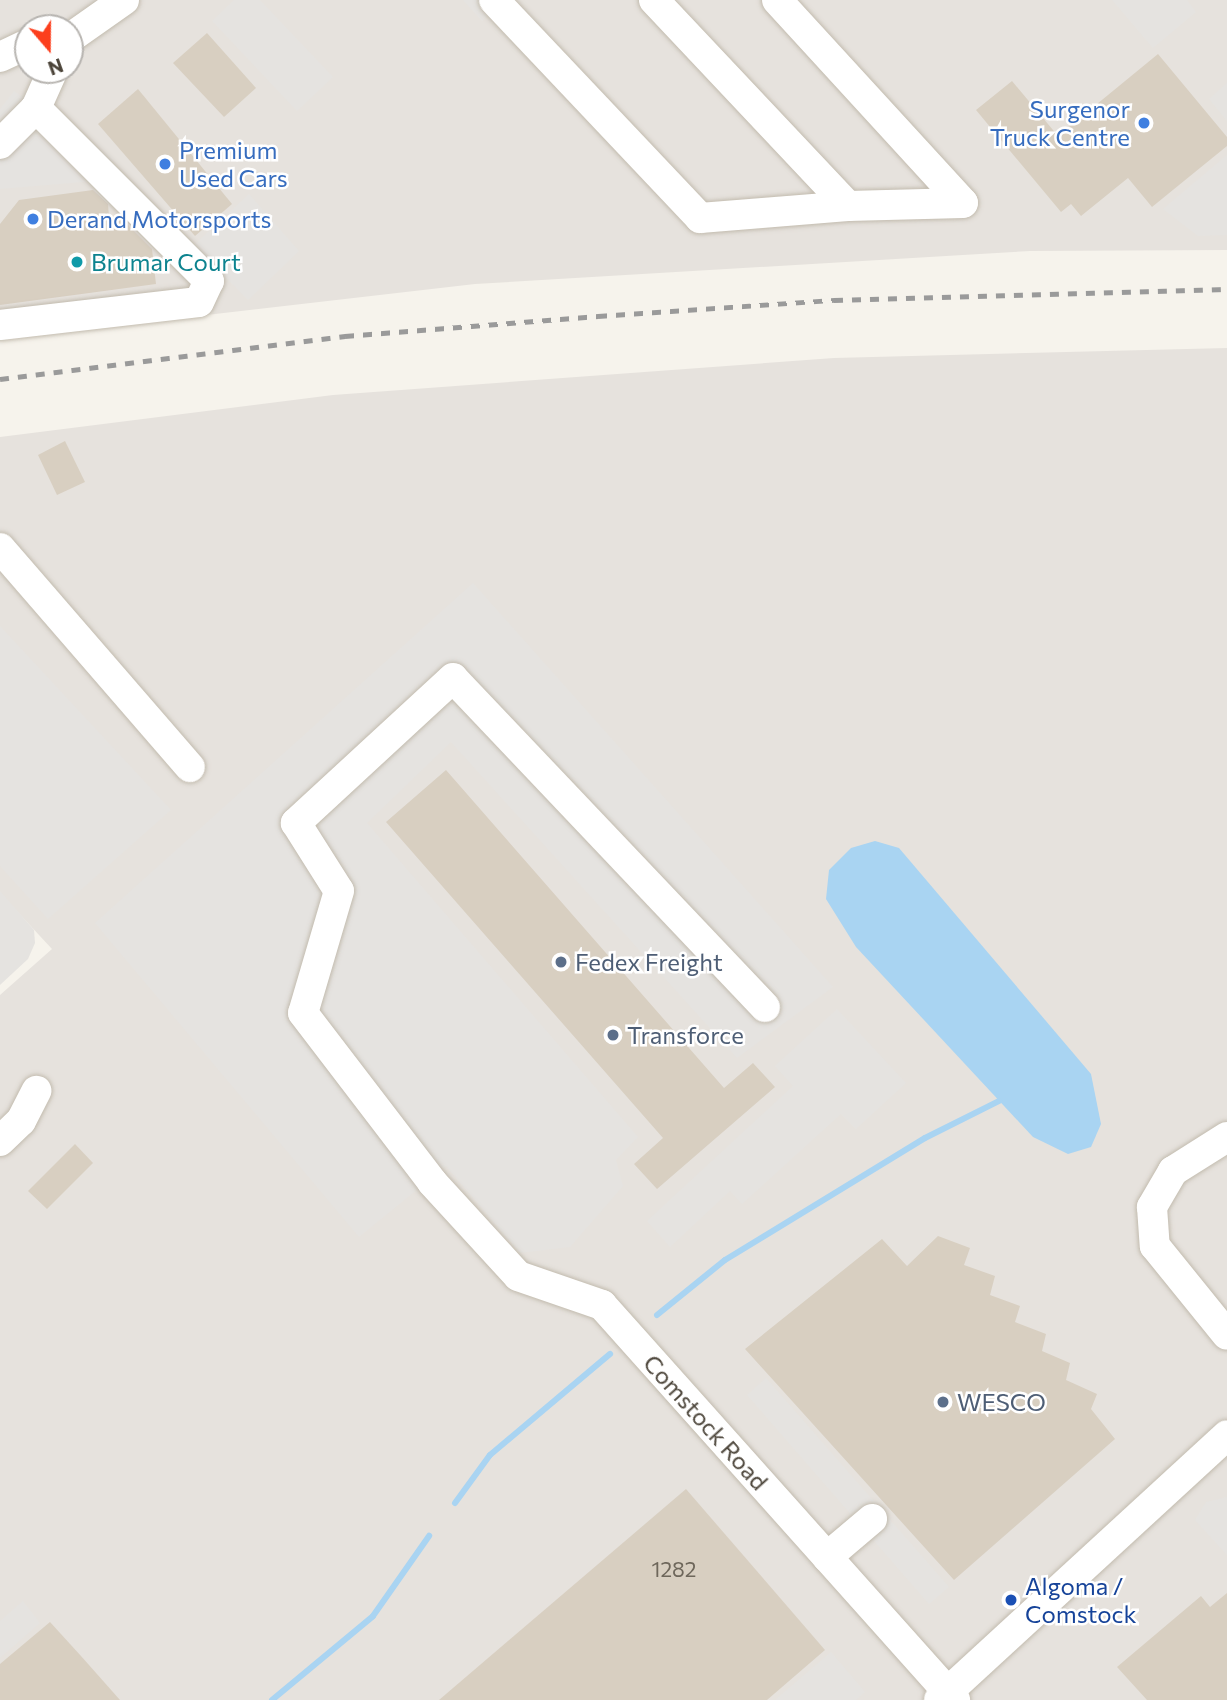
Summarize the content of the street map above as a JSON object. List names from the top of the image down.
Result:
{
  "streets": {
    "street": ["Comstock Road"]
  },
  "places": [
    "Surgenor Truck Centre",
    "Premium Used Cars",
    "Derand Motorsports",
    "Brumar Court",
    "Fedex Freight",
    "Transforce",
    "WESCO",
    "Algoma / Comstock"
  ],
  "house_numbers": ["1282"],
  "north": "bottom"
}
